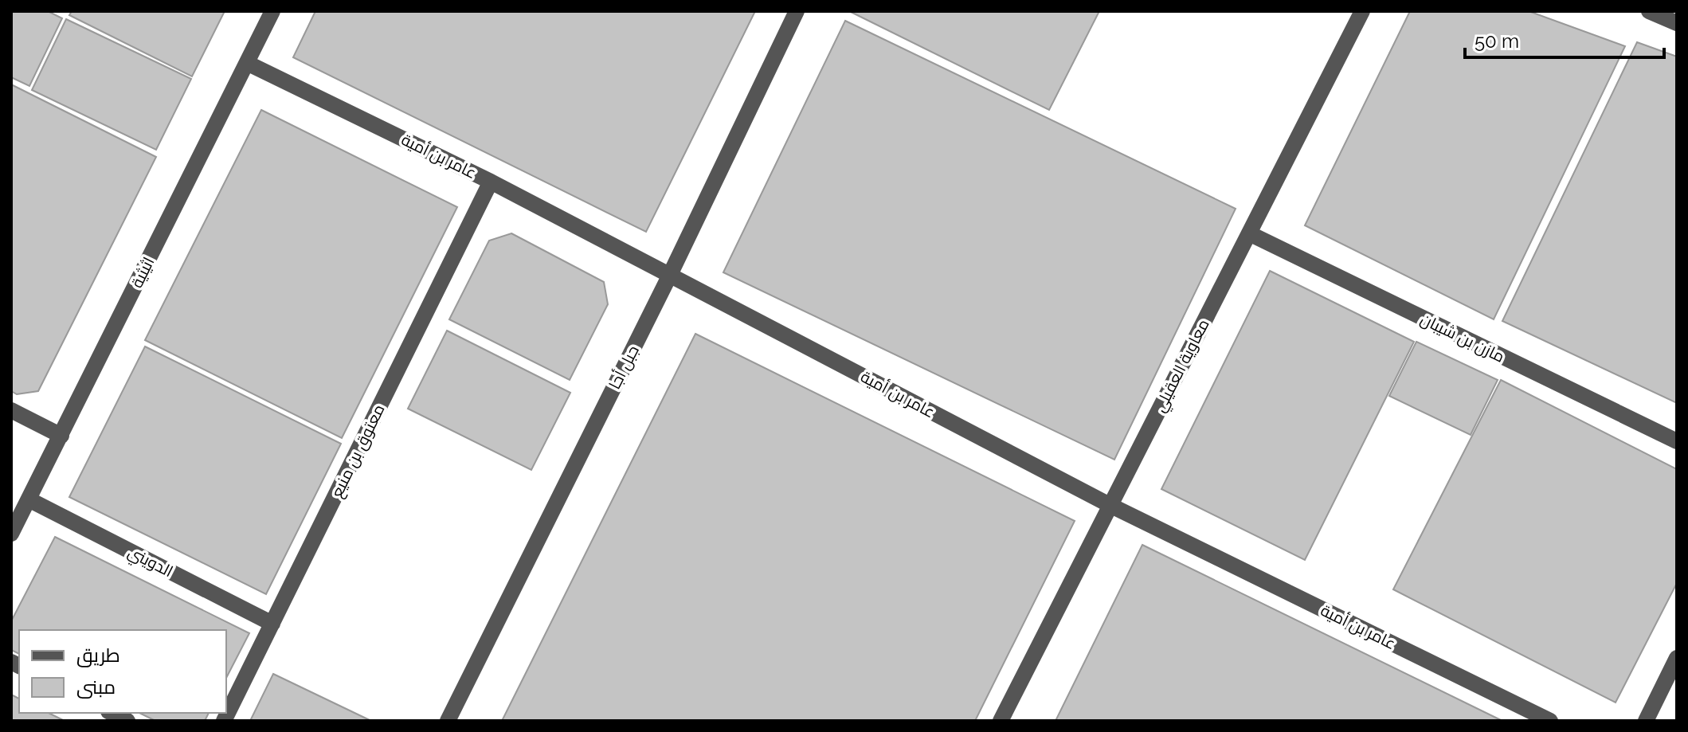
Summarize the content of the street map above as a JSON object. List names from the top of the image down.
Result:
{
  "streets": {
    "street": [
      "عامر بن أمية",
      "اثيثية",
      "مازن بن شيبان",
      "معاوية العقيلي",
      "جبل أجا",
      "معتوق بن منيع",
      "الدويني"
    ]
  },
  "crossings": [
    ["عامر بن أمية", "اثيثية"],
    ["عامر بن أمية", "معاوية العقيلي"],
    ["عامر بن أمية", "جبل أجا"],
    ["عامر بن أمية", "معتوق بن منيع"],
    ["اثيثية", "الدويني"],
    ["مازن بن شيبان", "معاوية العقيلي"],
    ["معتوق بن منيع", "الدويني"]
  ],
  "legend": ["طريق", "مبنى"],
  "scale_bar": "50 m"
}
